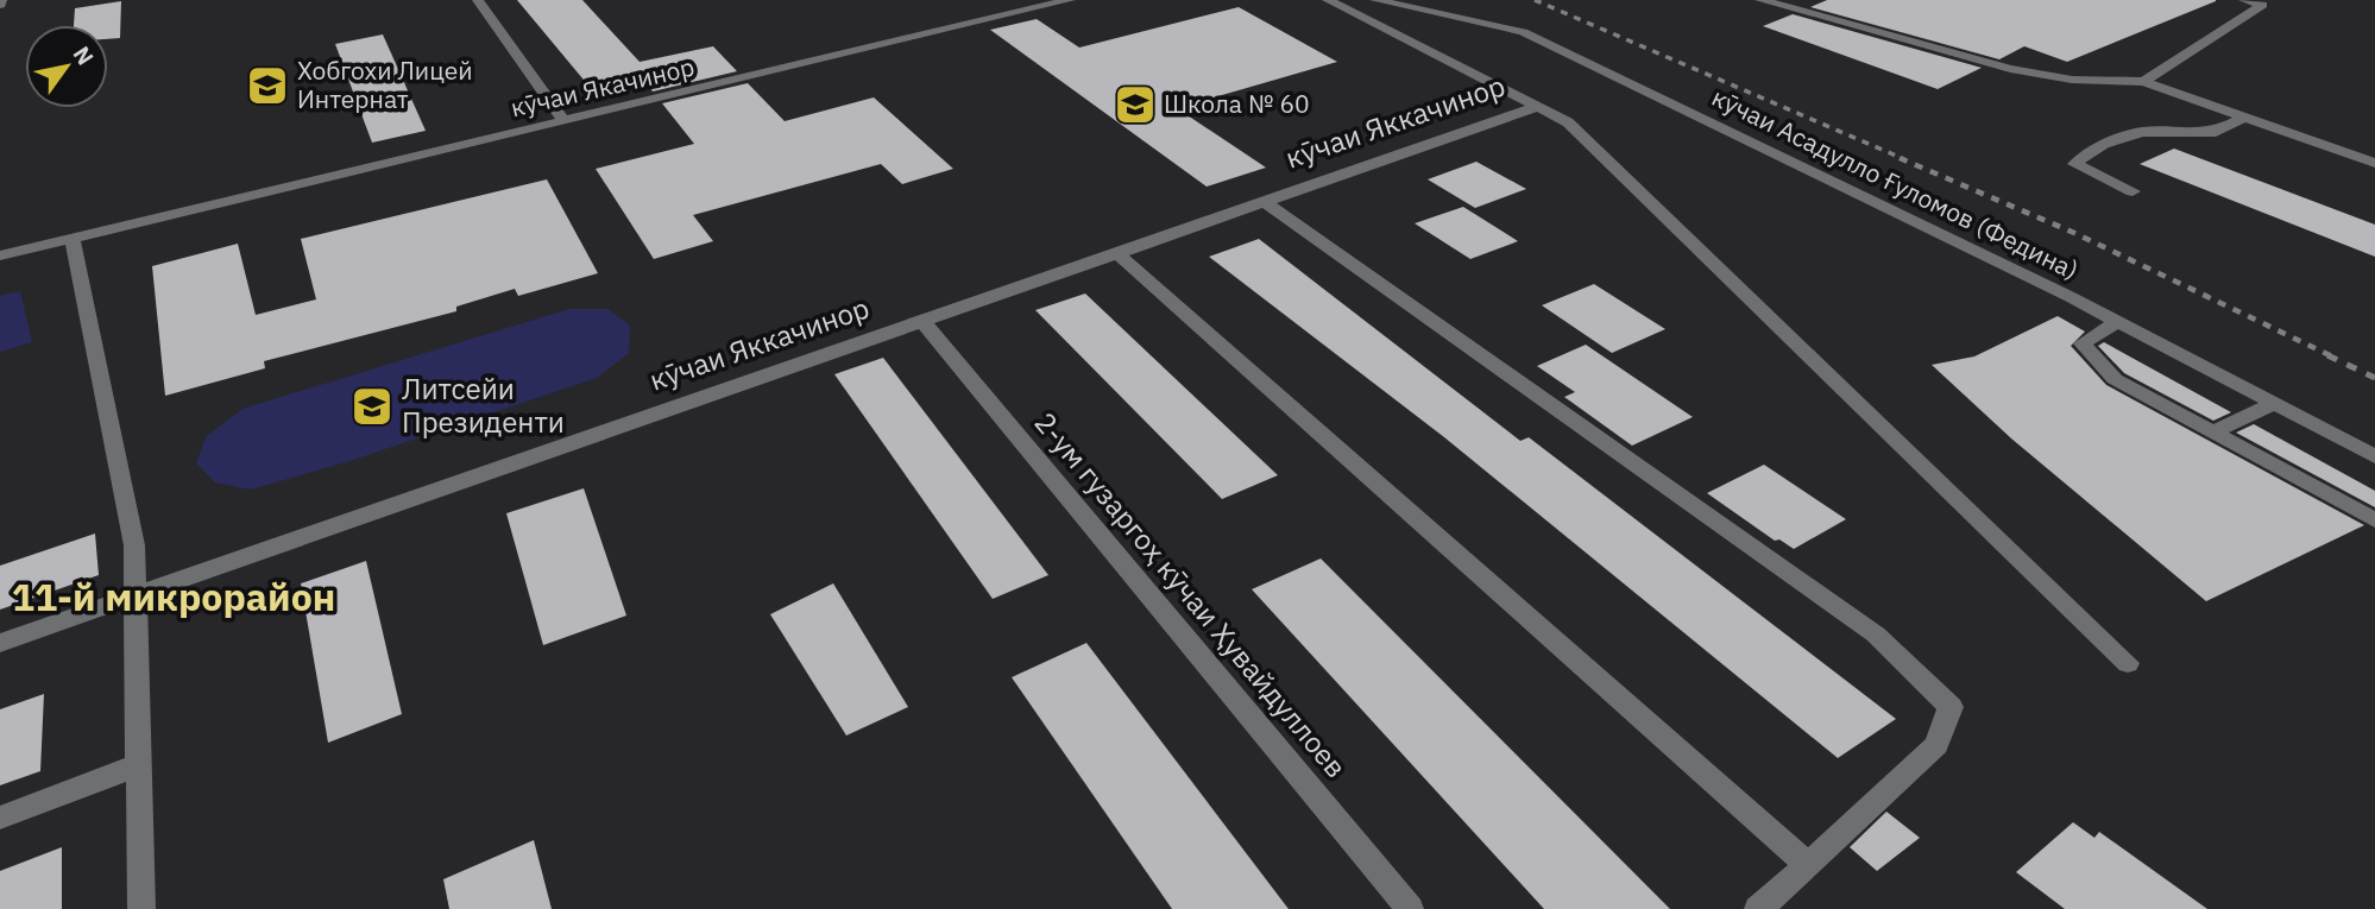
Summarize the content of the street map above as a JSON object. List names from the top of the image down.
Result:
{
  "streets": {
    "street": [
      "кӯчаи Якачинор",
      "кӯчаи Яккачинор",
      "кӯчаи Асадулло Ғуломов (Федина)",
      "2-ум гузаргоҳ кӯчаи Ҳувайдуллоев"
    ]
  },
  "crossings": [
    ["кӯчаи Яккачинор", "2-ум гузаргоҳ кӯчаи Ҳувайдуллоев"]
  ],
  "districts": ["11-й микрорайон"],
  "places": {
    "school or university": ["Хобгохи Лицей Интернат", "Школа № 60", "Литсейи Президенти"]
  },
  "north": "top right"
}
